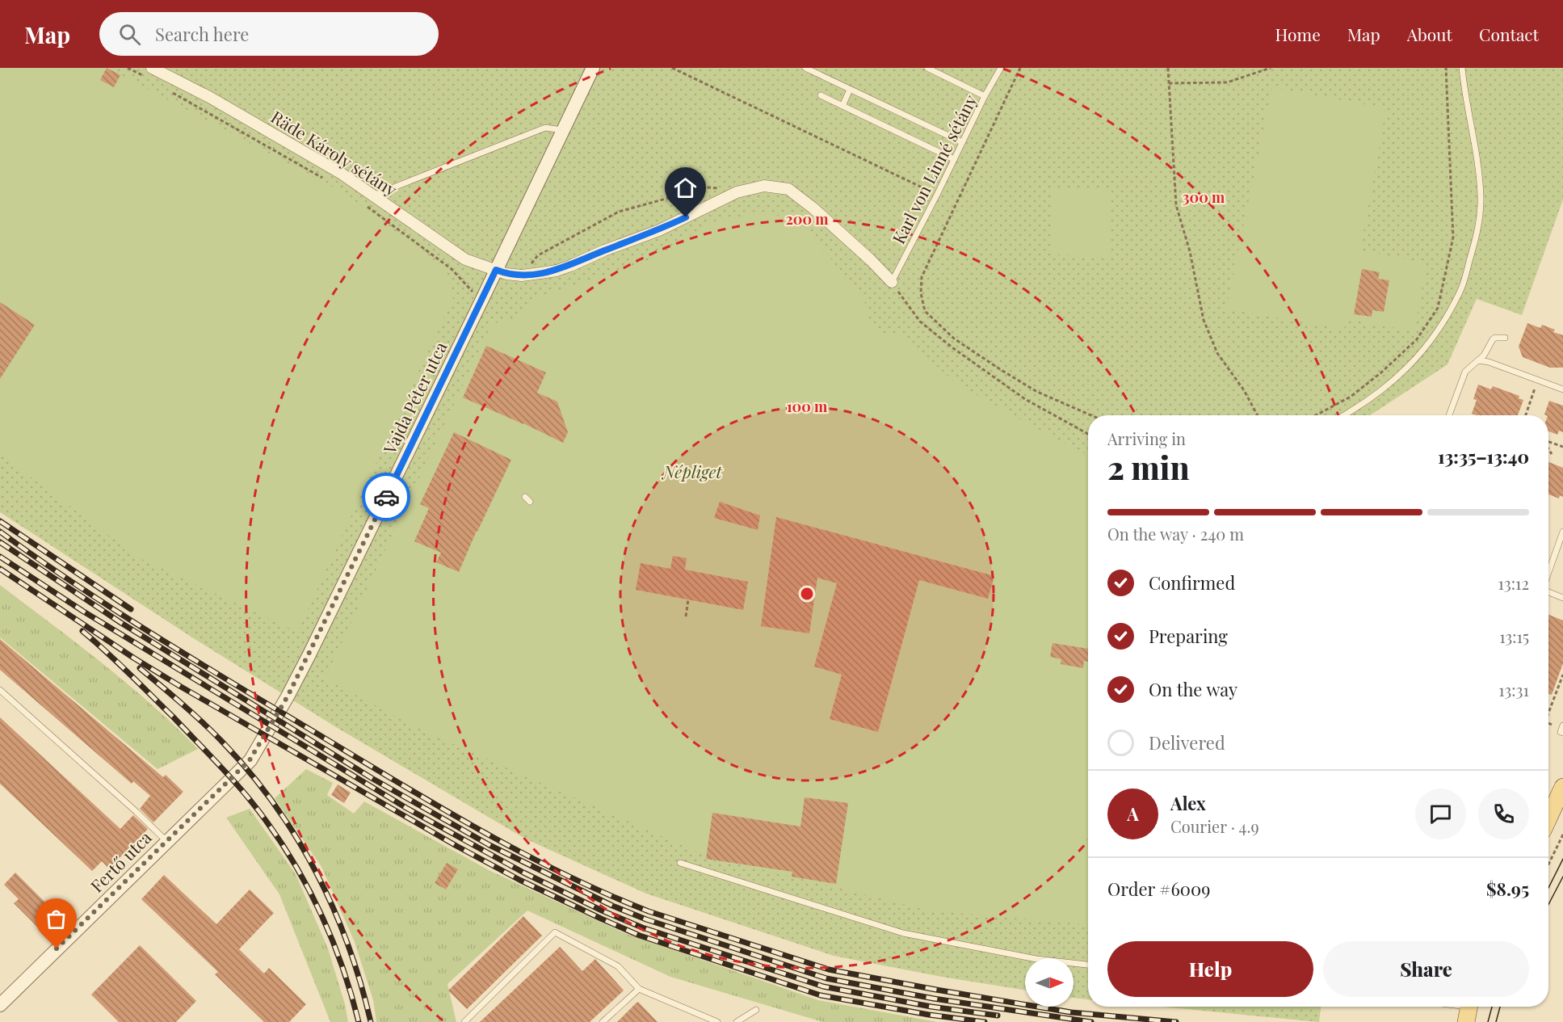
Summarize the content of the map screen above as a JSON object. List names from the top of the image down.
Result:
{
  "streets": {
    "street": ["Räde Károly sétány", "Vajda Péter utca", "Fertő utca"],
    "lane": ["Karl von Linné sétány"]
  },
  "crossings": [
    ["Räde Károly sétány", "Vajda Péter utca"],
    ["Vajda Péter utca", "Fertő utca"]
  ],
  "parks": ["Népliget"],
  "north": "right",
  "page": {
    "header": "Map",
    "search": "Search here",
    "nav": [
      "Home",
      "Map",
      "About",
      "Contact"
    ],
    "heading": ["2 min", "Arriving in", "13:35–13:40"],
    "panel": [
      "Alex",
      "Courier · 4.9",
      "Order #6009",
      "$8.95"
    ],
    "bar": "On the way · 240 m",
    "list": [
      ["Confirmed", "13:12"],
      ["Preparing", "13:15"],
      ["On the way", "13:31"],
      "Delivered"
    ],
    "round": "A",
    "buttons": ["Help", "Share"]
  },
  "rings": ["300 m", "200 m", "100 m"]
}
